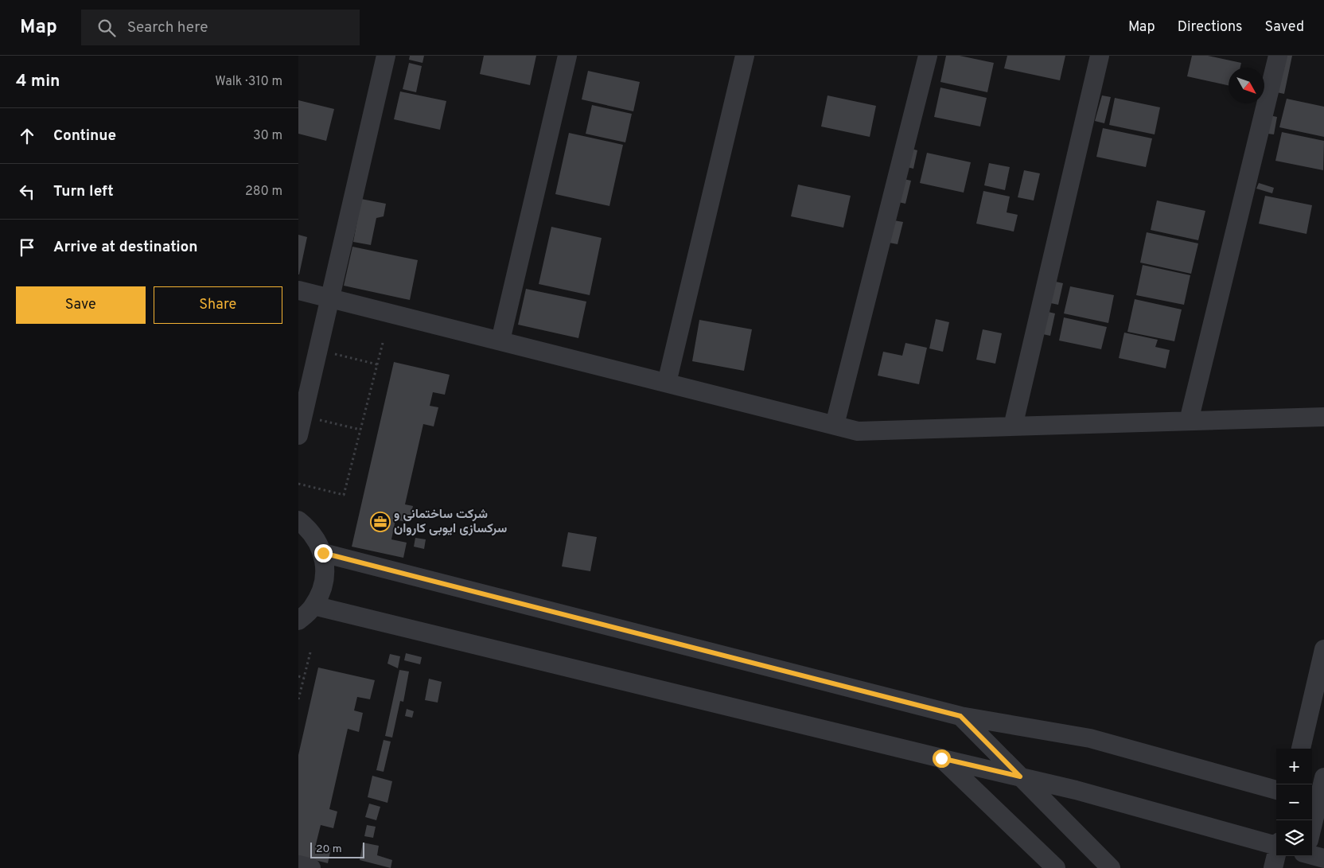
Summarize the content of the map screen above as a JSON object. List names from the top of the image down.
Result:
{
  "places": {
    "office": ["شرکت ساختمانی و سرکسازی ایوبی کاروان"]
  },
  "scale_bar": "20 m",
  "north": "bottom right",
  "page": {
    "header": "Map",
    "search": "Search here",
    "nav": ["Map", "Directions", "Saved"],
    "heading": ["4 min", "Walk · 310 m"],
    "list": [
      ["Continue", "30 m"],
      ["Turn left", "280 m"],
      "Arrive at destination"
    ],
    "buttons": ["Save", "Share"],
    "map_buttons": ["+", "−"],
    "scale": "20 m"
  }
}
